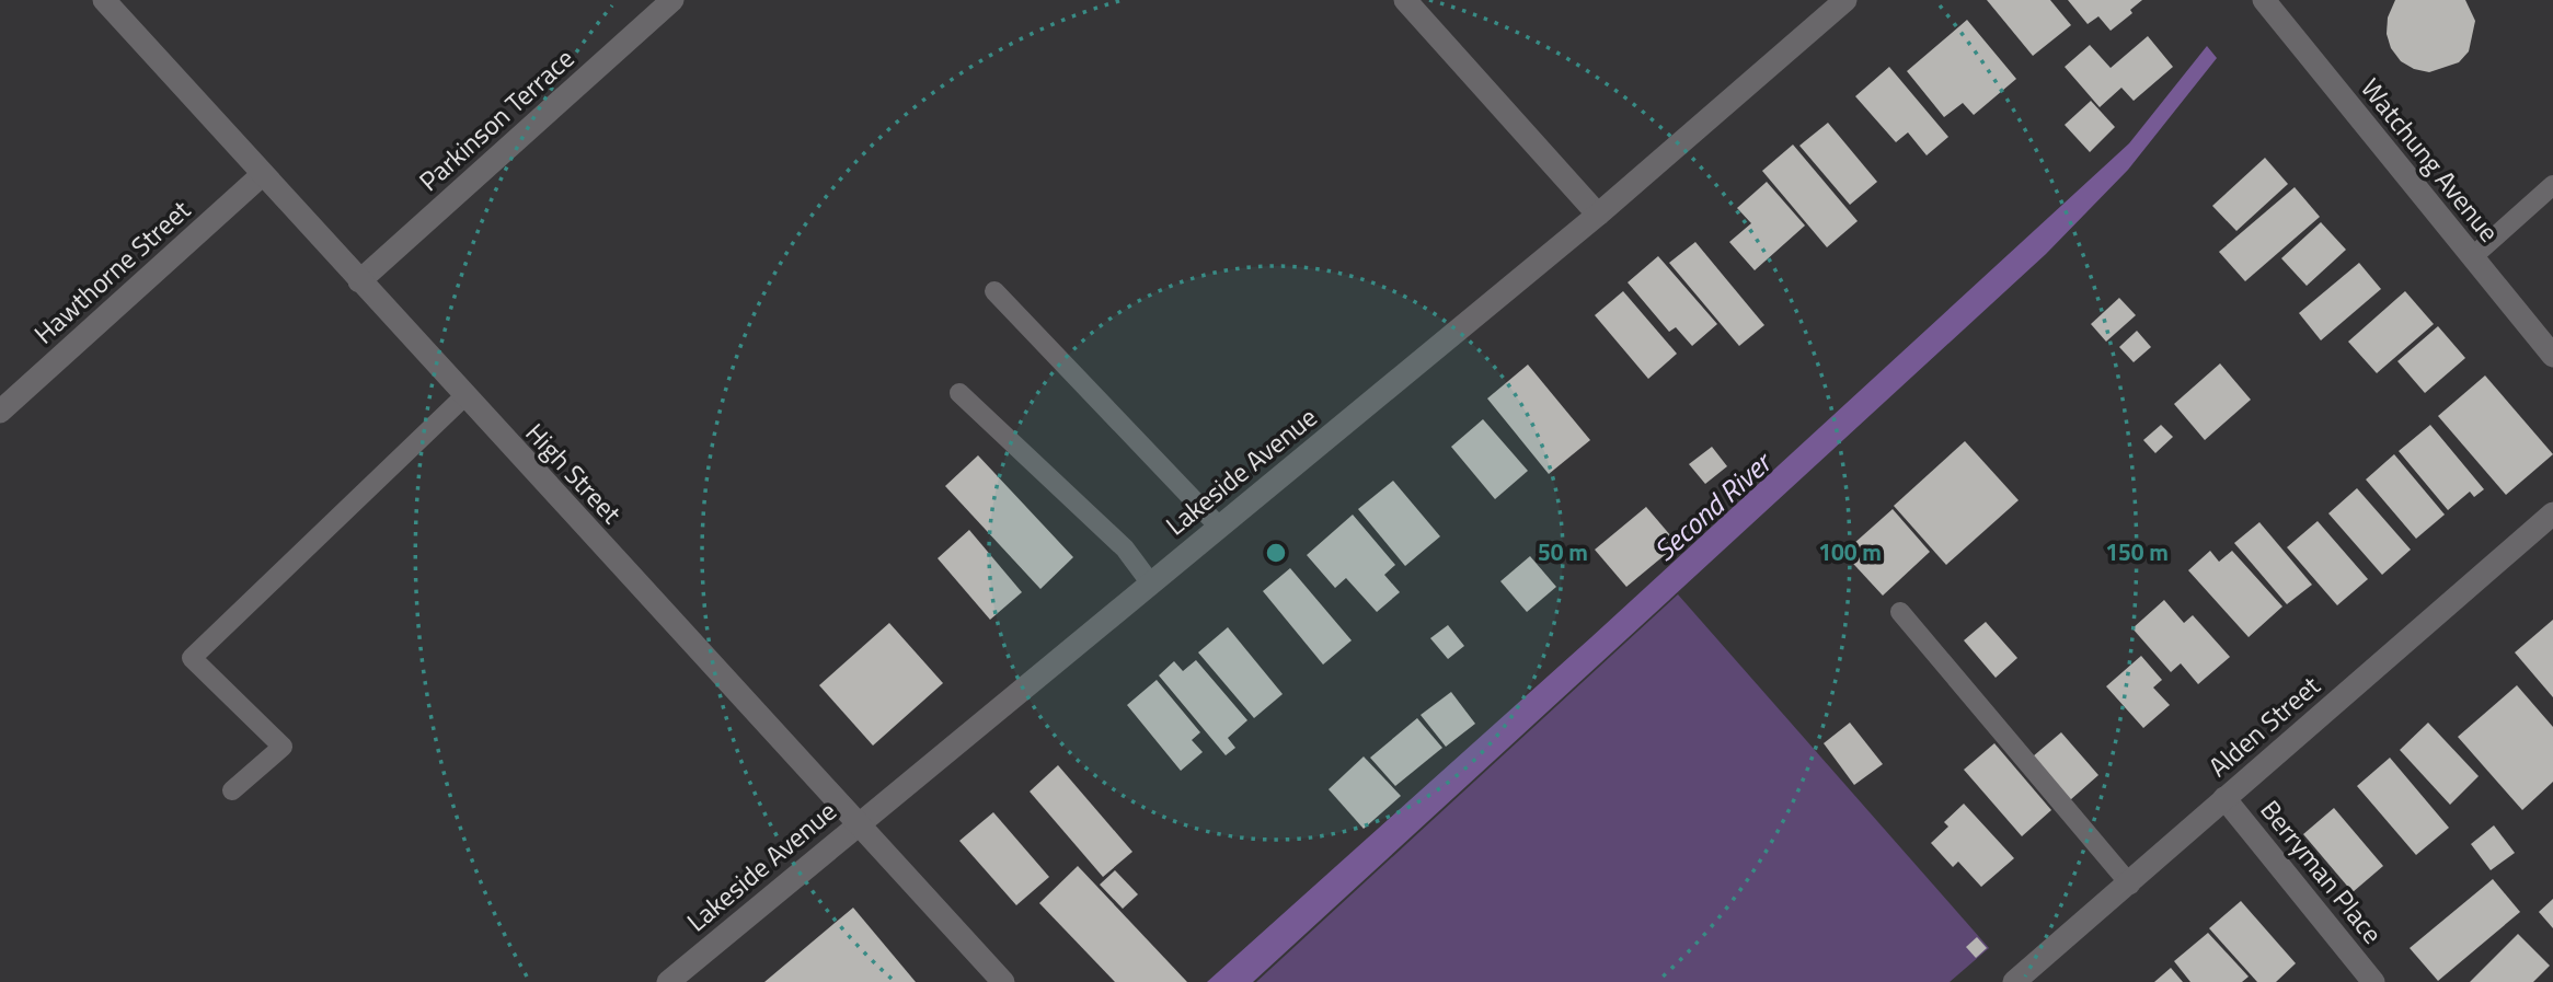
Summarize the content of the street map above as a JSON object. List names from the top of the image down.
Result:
{
  "streets": {
    "street": [
      "Parkinson Terrace",
      "Watchung Avenue",
      "Hawthorne Street",
      "Lakeside Avenue",
      "High Street",
      "Alden Street",
      "Berryman Place"
    ]
  },
  "crossings": [
    ["Parkinson Terrace", "High Street"],
    ["Hawthorne Street", "High Street"],
    ["Lakeside Avenue", "High Street"],
    ["Alden Street", "Berryman Place"]
  ],
  "water": ["Second River"],
  "rings": ["50 m", "100 m", "150 m"]
}
